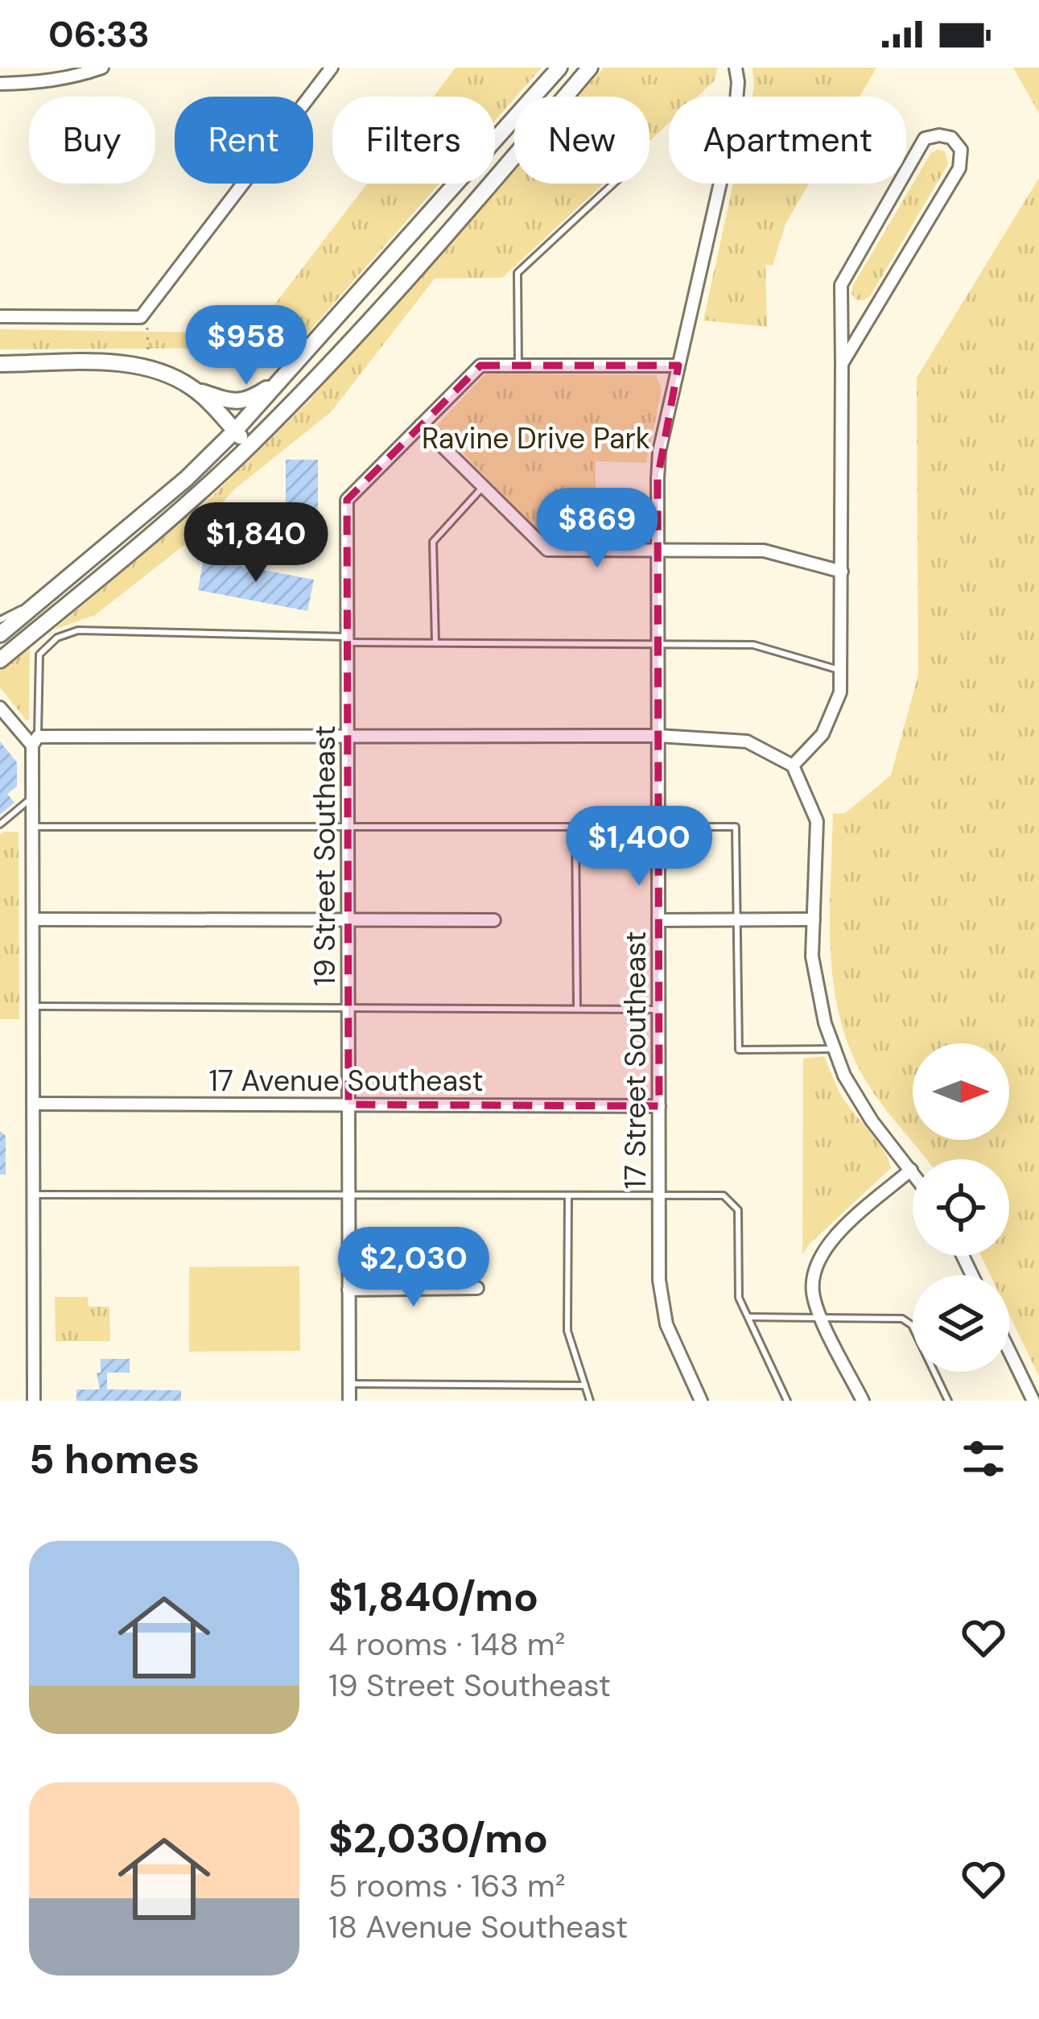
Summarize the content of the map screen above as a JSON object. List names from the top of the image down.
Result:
{
  "streets": {
    "street": ["19 Street Southeast", "17 Street Southeast", "17 Avenue Southeast"]
  },
  "crossings": [
    ["19 Street Southeast", "17 Avenue Southeast"],
    ["17 Street Southeast", "17 Avenue Southeast"]
  ],
  "parks": ["Ravine Drive Park"],
  "north": "right",
  "page": {
    "status": "06:33",
    "chip": [
      "Buy",
      "Rent",
      "Filters",
      "New",
      "Apartment"
    ],
    "price": [
      "$958",
      "$869",
      "$1,840",
      "$1,400",
      "$2,030"
    ],
    "heading": "5 homes",
    "list": [
      {
        "name": "$1,840/mo",
        "note": "4 rooms · 148 m² · 19 Street Southeast"
      },
      {
        "name": "$2,030/mo",
        "note": "5 rooms · 163 m² · 18 Avenue Southeast"
      }
    ]
  }
}
